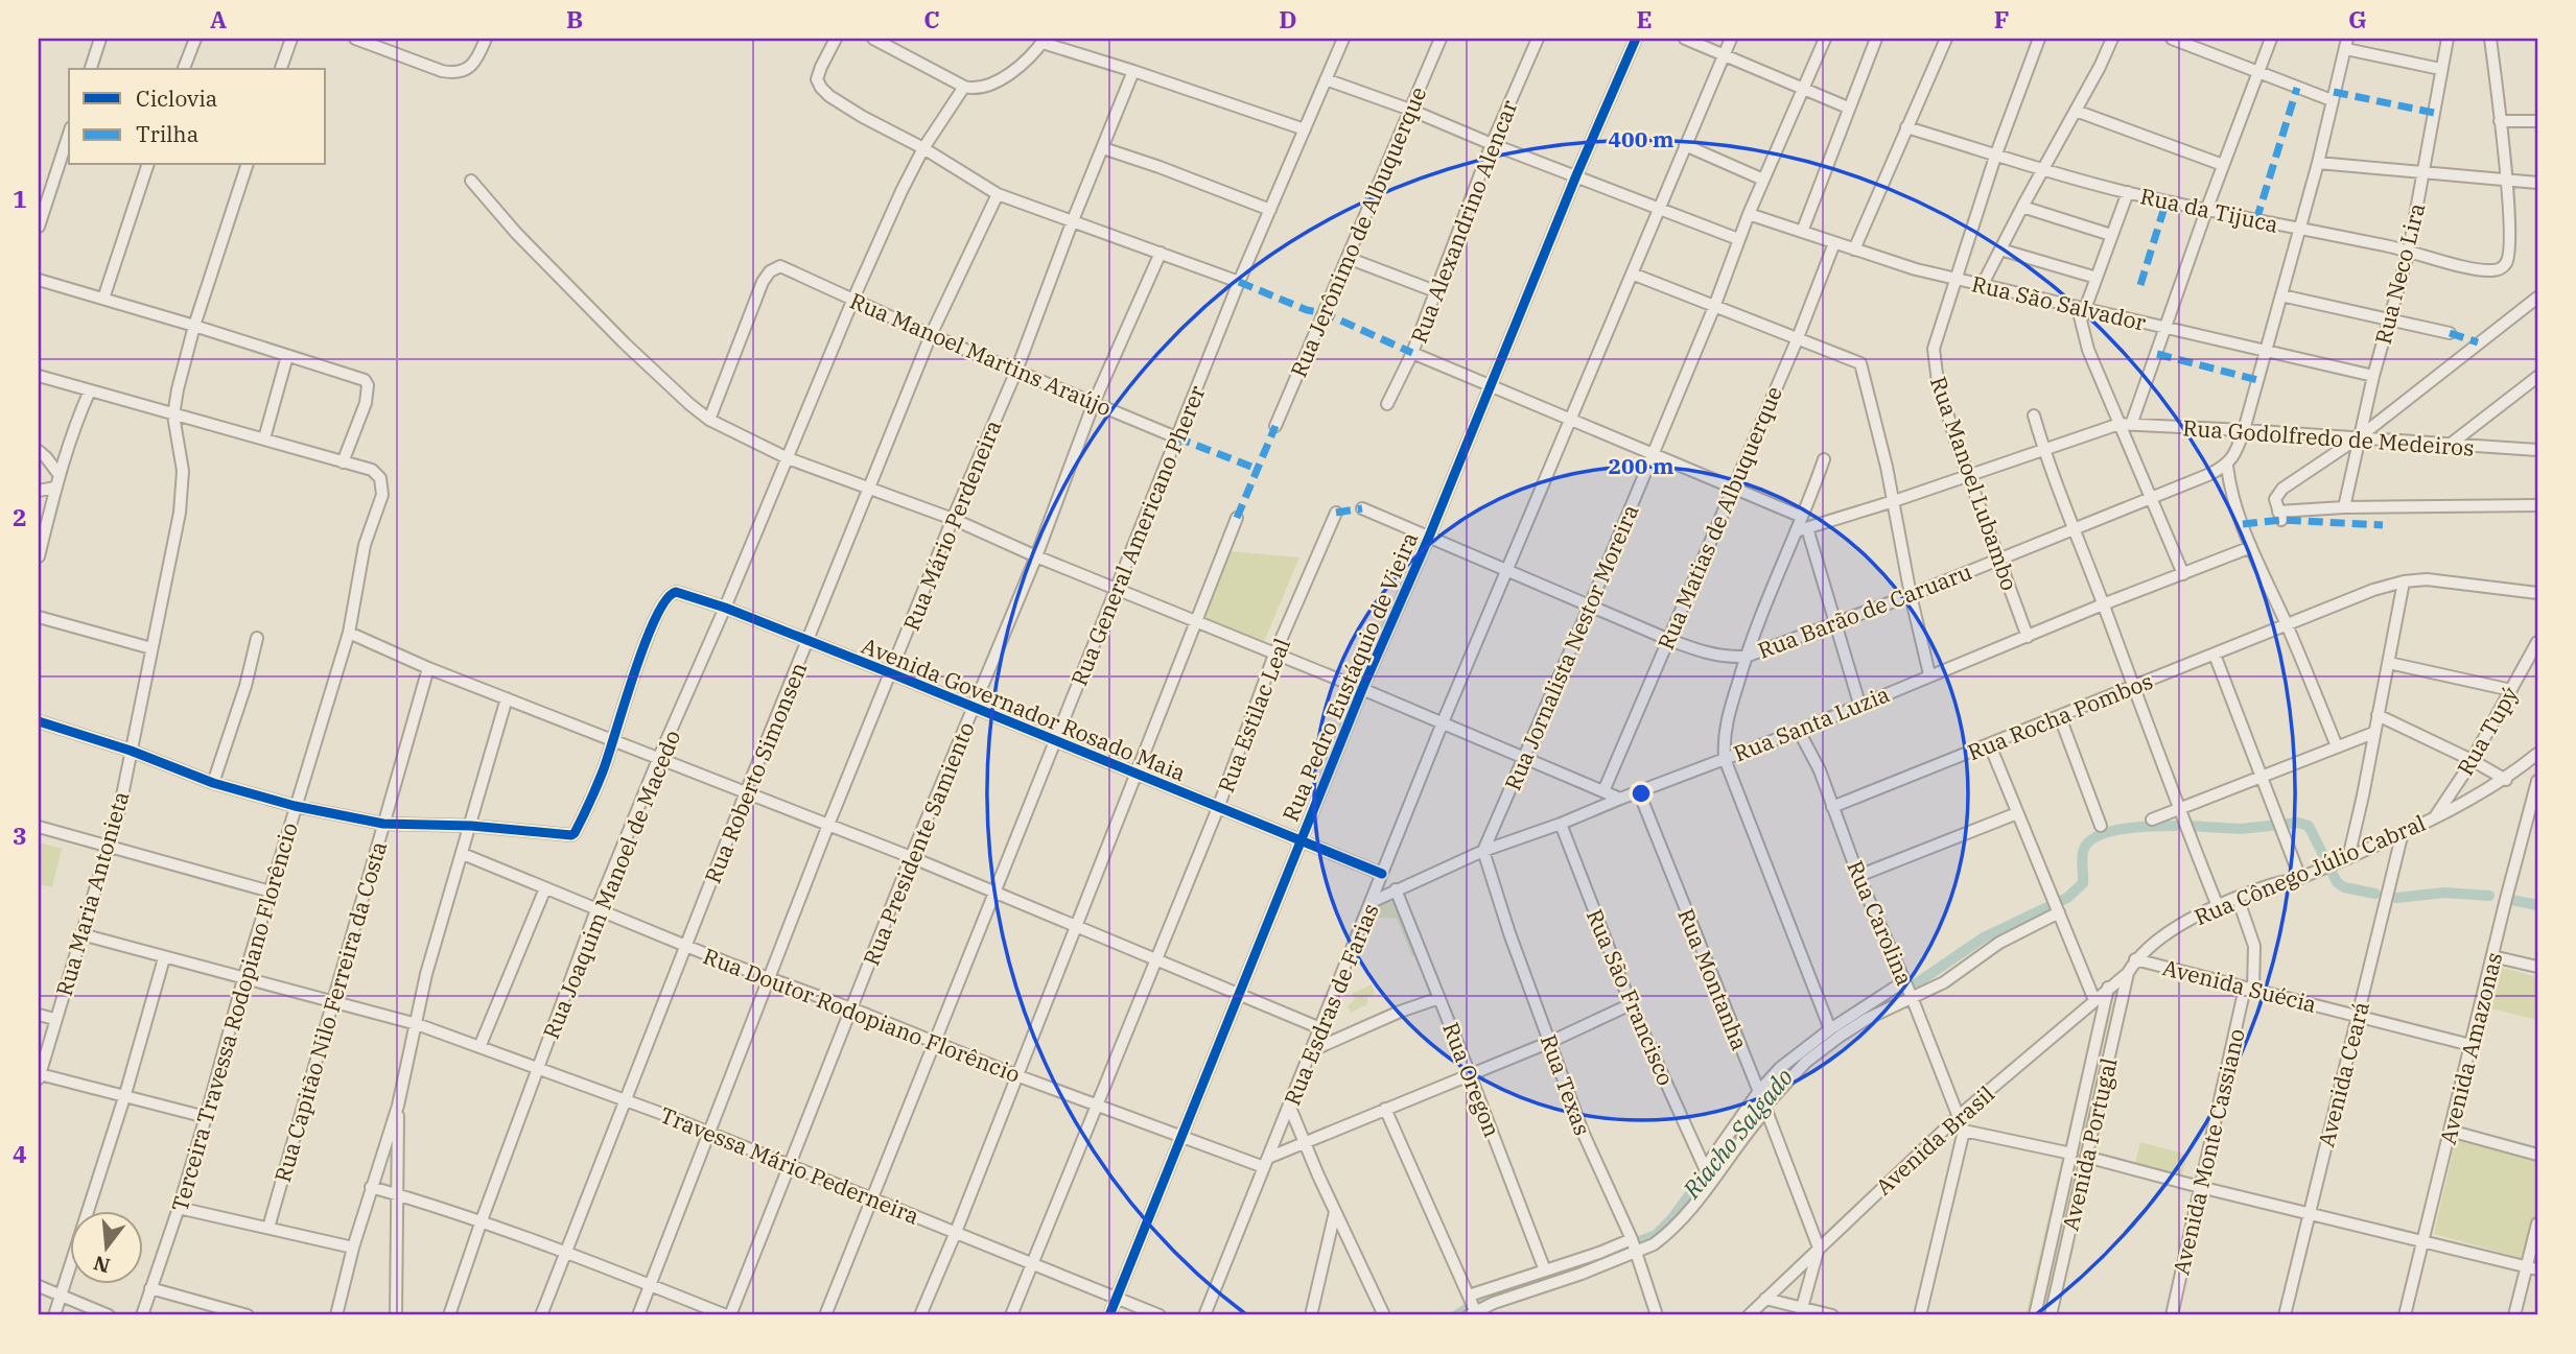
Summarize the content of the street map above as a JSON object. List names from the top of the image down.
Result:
{
  "streets": {
    "street": [
      "Rua da Tijuca",
      "Rua Alexandrino Alencar",
      "Rua Jerônimo de Albuquerque",
      "Rua Neco Lira",
      "Rua São Salvador",
      "Rua Manoel Martins Araújo",
      "Rua Godolfredo de Medeiros",
      "Rua Manoel Lubambo",
      "Rua Matias de Albuquerque",
      "Rua Mário Perdeneira",
      "Rua General Americano Pherer",
      "Rua Barão de Caruaru",
      "Rua Jornalista Nestor Moreira",
      "Rua Pedro Eustáquio de Vieira",
      "Avenida Governador Rosado Maia",
      "Rua Estilac Leal",
      "Rua Rocha Pombos",
      "Rua Santa Luzia",
      "Rua Tupý",
      "Rua Roberto Simonsen",
      "Rua Presidente Samiento",
      "Rua Cônego Júlio Cabral",
      "Rua Joaquim Manoel de Macedo",
      "Rua Maria Antonieta",
      "Rua Carolina",
      "Rua Montanha",
      "Avenida Suécia",
      "Rua São Francisco",
      "Rua Esdras de Farias",
      "Rua Capitão Nilo Ferreira da Costa",
      "Rua Doutor Rodopiano Florêncio",
      "Terceira Travessa Rodopiano Florêncio",
      "Avenida Amazonas",
      "Avenida Ceará",
      "Rua Oregon",
      "Rua Texas",
      "Avenida Brasil",
      "Avenida Portugal",
      "Avenida Monte Cassiano",
      "Travessa Mário Pederneira"
    ]
  },
  "crossings": [
    ["Rua da Tijuca", "Rua Neco Lira"],
    ["Rua da Tijuca", "Rua Manoel Lubambo"],
    ["Rua Neco Lira", "Rua São Salvador"],
    ["Rua Neco Lira", "Rua Godolfredo de Medeiros"],
    ["Rua São Salvador", "Rua Manoel Lubambo"],
    ["Rua São Salvador", "Rua Matias de Albuquerque"],
    ["Rua São Salvador", "Rua Jornalista Nestor Moreira"],
    ["Rua Manoel Martins Araújo", "Rua Mário Perdeneira"],
    ["Rua Manoel Martins Araújo", "Rua General Americano Pherer"],
    ["Rua Manoel Martins Araújo", "Rua Roberto Simonsen"],
    ["Rua Manoel Martins Araújo", "Rua Presidente Samiento"],
    ["Rua Manoel Martins Araújo", "Rua Joaquim Manoel de Macedo"],
    ["Rua Manoel Lubambo", "Rua Barão de Caruaru"],
    ["Rua Manoel Lubambo", "Rua Santa Luzia"],
    ["Rua Mário Perdeneira", "Avenida Governador Rosado Maia"],
    ["Rua Mário Perdeneira", "Rua Doutor Rodopiano Florêncio"],
    ["Rua Mário Perdeneira", "Travessa Mário Pederneira"],
    ["Rua General Americano Pherer", "Avenida Governador Rosado Maia"],
    ["Rua General Americano Pherer", "Rua Doutor Rodopiano Florêncio"],
    ["Rua General Americano Pherer", "Travessa Mário Pederneira"],
    ["Rua Jornalista Nestor Moreira", "Rua Santa Luzia"],
    ["Rua Jornalista Nestor Moreira", "Rua Texas"],
    ["Rua Pedro Eustáquio de Vieira", "Avenida Governador Rosado Maia"],
    ["Rua Pedro Eustáquio de Vieira", "Rua Doutor Rodopiano Florêncio"],
    ["Rua Pedro Eustáquio de Vieira", "Travessa Mário Pederneira"],
    ["Avenida Governador Rosado Maia", "Rua Estilac Leal"],
    ["Avenida Governador Rosado Maia", "Rua Roberto Simonsen"],
    ["Avenida Governador Rosado Maia", "Rua Presidente Samiento"],
    ["Avenida Governador Rosado Maia", "Rua Joaquim Manoel de Macedo"],
    ["Avenida Governador Rosado Maia", "Rua Esdras de Farias"],
    ["Rua Estilac Leal", "Rua Doutor Rodopiano Florêncio"],
    ["Rua Estilac Leal", "Travessa Mário Pederneira"],
    ["Rua Rocha Pombos", "Rua Carolina"],
    ["Rua Santa Luzia", "Rua Carolina"],
    ["Rua Santa Luzia", "Rua Montanha"],
    ["Rua Santa Luzia", "Rua São Francisco"],
    ["Rua Santa Luzia", "Rua Esdras de Farias"],
    ["Rua Santa Luzia", "Rua Oregon"],
    ["Rua Santa Luzia", "Rua Texas"],
    ["Rua Tupý", "Rua Cônego Júlio Cabral"],
    ["Rua Roberto Simonsen", "Rua Doutor Rodopiano Florêncio"],
    ["Rua Roberto Simonsen", "Travessa Mário Pederneira"],
    ["Rua Presidente Samiento", "Rua Doutor Rodopiano Florêncio"],
    ["Rua Presidente Samiento", "Travessa Mário Pederneira"],
    ["Rua Cônego Júlio Cabral", "Avenida Suécia"],
    ["Rua Cônego Júlio Cabral", "Avenida Ceará"],
    ["Rua Cônego Júlio Cabral", "Avenida Brasil"],
    ["Rua Cônego Júlio Cabral", "Avenida Portugal"],
    ["Rua Cônego Júlio Cabral", "Avenida Monte Cassiano"],
    ["Rua Joaquim Manoel de Macedo", "Rua Doutor Rodopiano Florêncio"],
    ["Rua Joaquim Manoel de Macedo", "Travessa Mário Pederneira"],
    ["Rua Maria Antonieta", "Terceira Travessa Rodopiano Florêncio"],
    ["Rua Maria Antonieta", "Travessa Mário Pederneira"],
    ["Rua Carolina", "Avenida Brasil"],
    ["Rua Montanha", "Rua São Francisco"],
    ["Rua Montanha", "Avenida Brasil"],
    ["Avenida Suécia", "Avenida Amazonas"],
    ["Avenida Suécia", "Avenida Ceará"],
    ["Avenida Suécia", "Avenida Monte Cassiano"],
    ["Rua Esdras de Farias", "Rua Doutor Rodopiano Florêncio"],
    ["Rua Capitão Nilo Ferreira da Costa", "Travessa Mário Pederneira"],
    ["Terceira Travessa Rodopiano Florêncio", "Travessa Mário Pederneira"],
    ["Avenida Brasil", "Avenida Portugal"]
  ],
  "water": ["Riacho Salgado"],
  "legend": ["Ciclovia", "Trilha"],
  "north": "bottom",
  "grid": {
    "columns": [
      "A",
      "B",
      "C",
      "D",
      "E",
      "F",
      "G"
    ],
    "rows": [
      "1",
      "2",
      "3",
      "4"
    ]
  },
  "rings": ["400 m", "200 m"]
}
